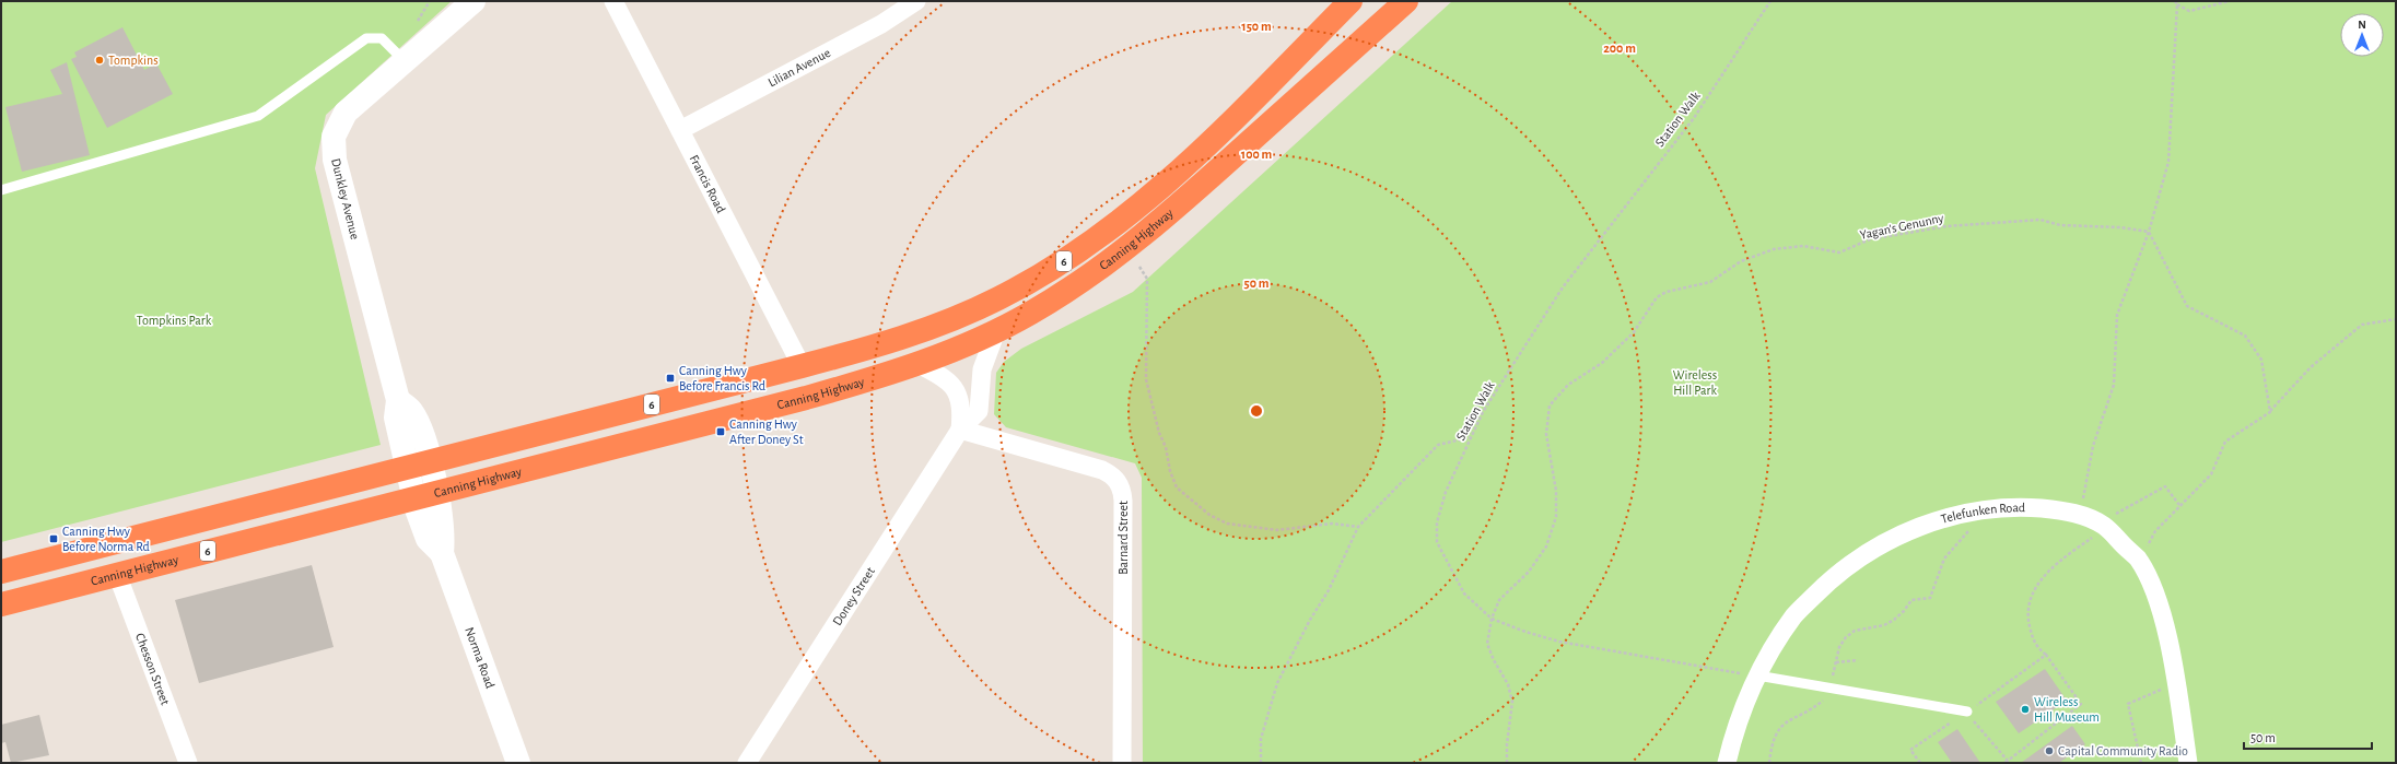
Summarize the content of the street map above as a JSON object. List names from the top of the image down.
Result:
{
  "streets": {
    "highway": ["Canning Highway", "6"],
    "street": [
      "Lilian Avenue",
      "Francis Road",
      "Dunkley Avenue",
      "Telefunken Road",
      "Barnard Street",
      "Doney Street",
      "Norma Road",
      "Chesson Street"
    ],
    "path": ["Station Walk", "Yagan's Genunny"]
  },
  "crossings": [
    ["Lilian Avenue", "Francis Road"],
    ["Station Walk", "Yagan's Genunny"],
    ["Station Walk", "Telefunken Road"],
    ["Francis Road", "Canning Highway"],
    ["Dunkley Avenue", "Canning Highway"],
    ["Dunkley Avenue", "Norma Road"],
    ["Canning Highway", "Doney Street"],
    ["Canning Highway", "Norma Road"],
    ["Canning Highway", "Chesson Street"],
    ["Barnard Street", "Doney Street"]
  ],
  "parks": ["Tompkins Park", "Wireless Hill Park"],
  "places": {
    "other": ["Tompkins", "Wireless Hill Museum", "Capital Community Radio"],
    "transit": ["Canning Hwy Before Francis Rd", "Canning Hwy After Doney St", "Canning Hwy Before Norma Rd"]
  },
  "scale_bar": "50 m",
  "north": "top",
  "rings": [
    "150 m",
    "200 m",
    "100 m",
    "50 m"
  ]
}
